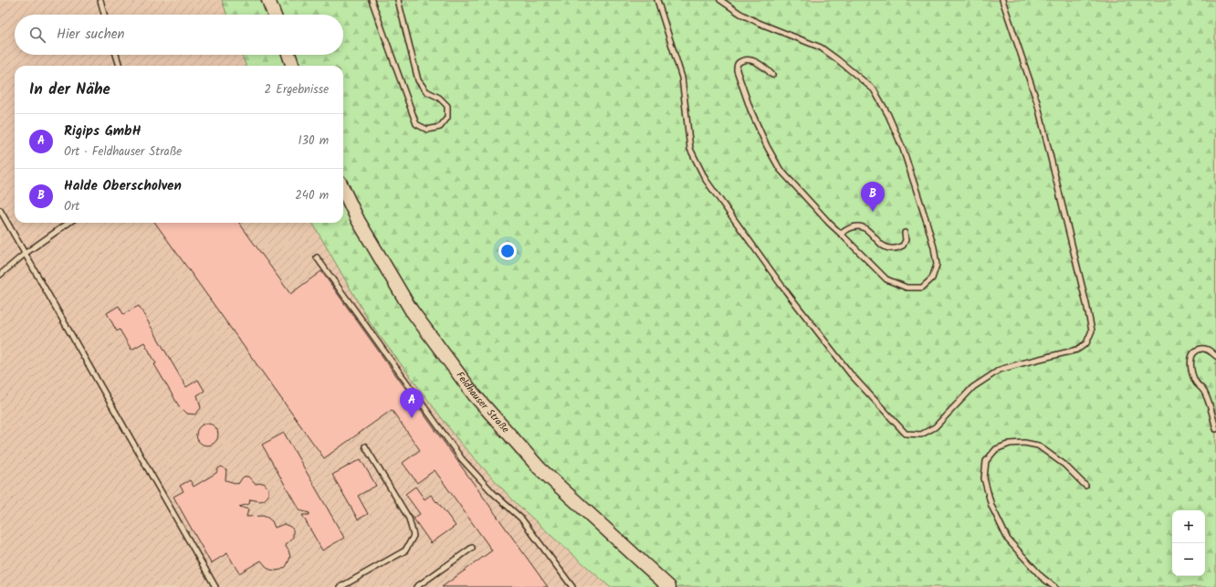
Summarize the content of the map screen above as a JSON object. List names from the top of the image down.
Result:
{
  "streets": {
    "street": ["Feldhauser Straße"]
  },
  "page": {
    "search": "Hier suchen",
    "heading": ["In der Nähe", "2 Ergebnisse"],
    "list": [
      {
        "mark": "A",
        "name": "Rigips GmbH",
        "note": "Ort · Feldhauser Straße",
        "value": "130 m"
      },
      {
        "mark": "B",
        "name": "Halde Oberscholven",
        "note": "Ort",
        "value": "240 m"
      }
    ],
    "pins": ["B", "A"],
    "map_buttons": ["+", "−"]
  }
}
